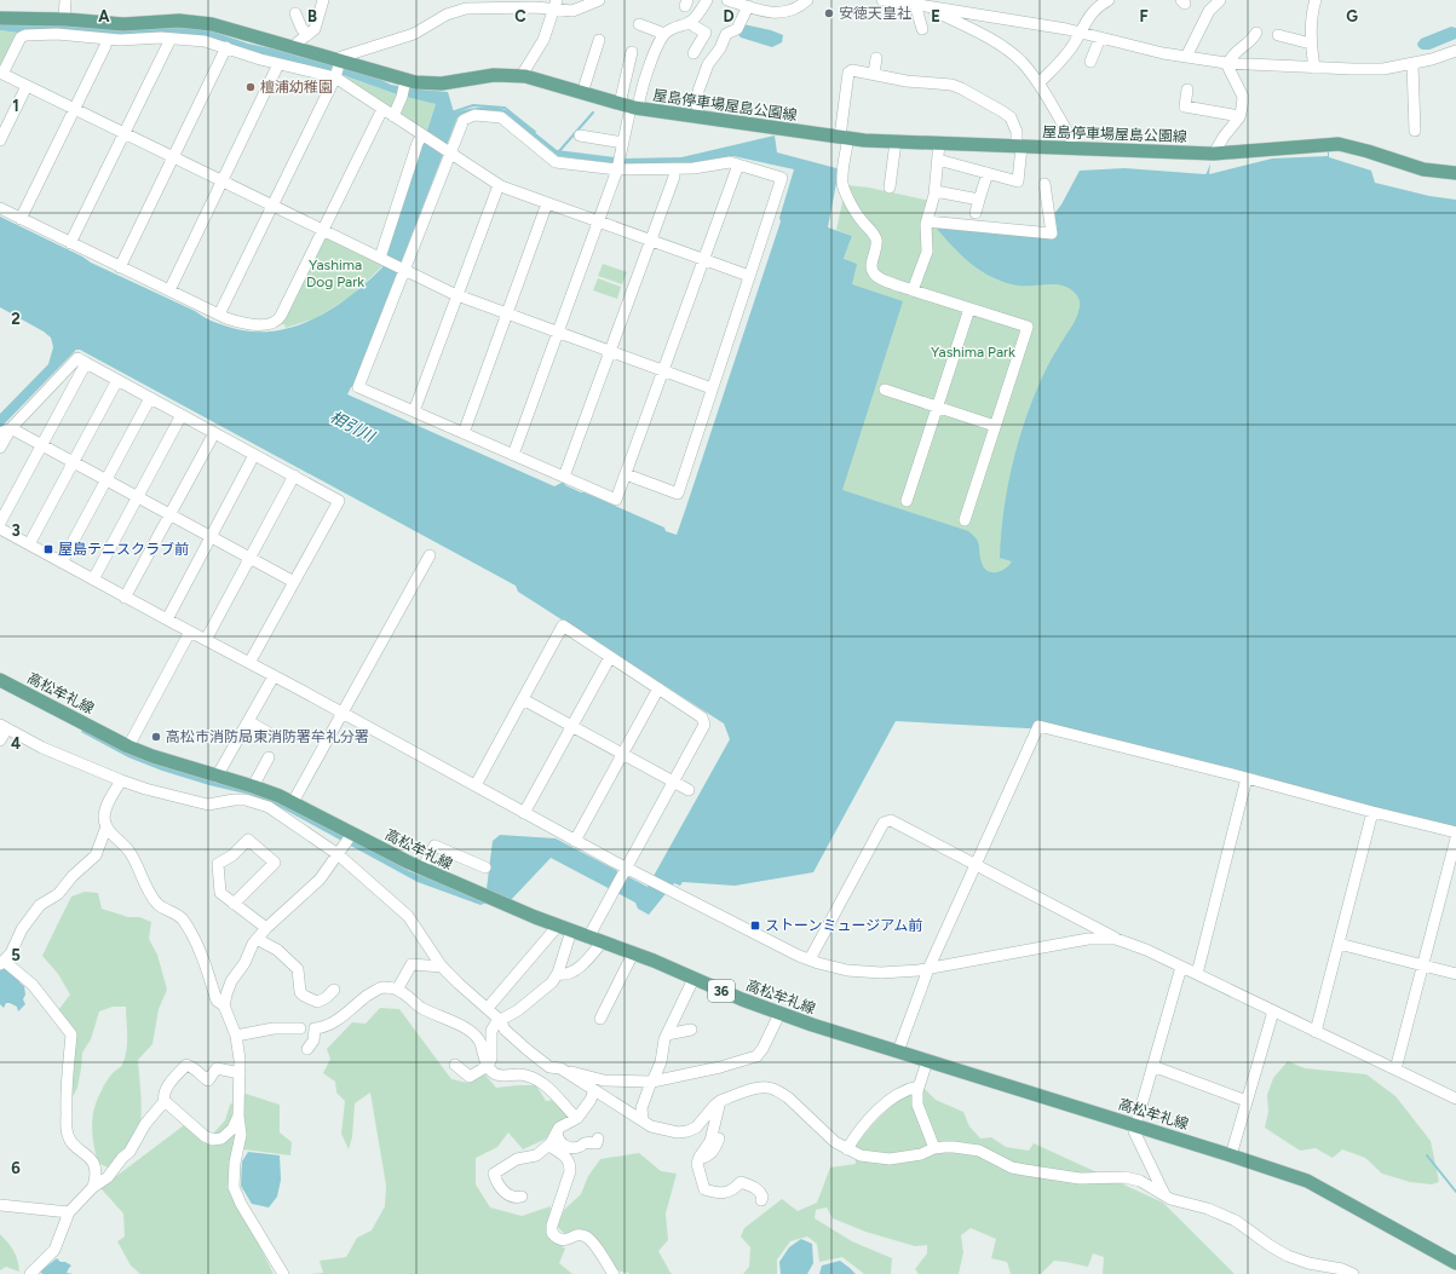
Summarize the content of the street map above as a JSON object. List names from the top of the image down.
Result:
{
  "streets": {
    "main road": ["屋島停車場屋島公園線", "高松牟礼線", "36"]
  },
  "water": ["相引川"],
  "parks": ["Yashima Dog Park", "Yashima Park"],
  "places": {
    "other": ["安徳天皇社", "檀浦幼稚園", "高松市消防局東消防署牟礼分署"],
    "transit": ["屋島テニスクラブ前", "ストーンミュージアム前"]
  },
  "grid": {
    "columns": [
      "A",
      "B",
      "C",
      "D",
      "E",
      "F",
      "G"
    ],
    "rows": [
      "1",
      "2",
      "3",
      "4",
      "5",
      "6"
    ]
  }
}
